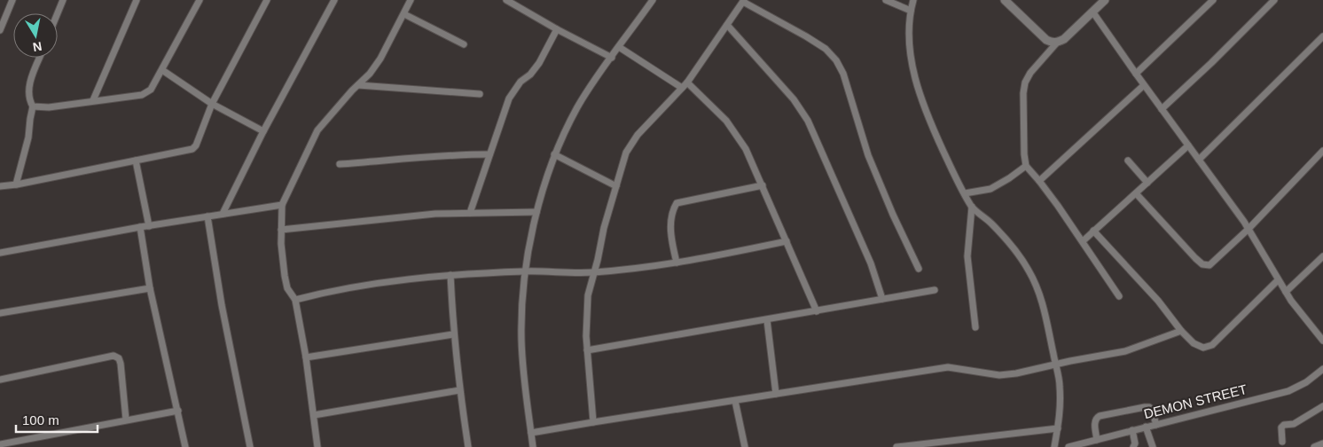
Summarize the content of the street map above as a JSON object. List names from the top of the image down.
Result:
{
  "streets": {
    "street": ["DEMON STREET"]
  },
  "scale_bar": "100 m",
  "north": "bottom"
}
